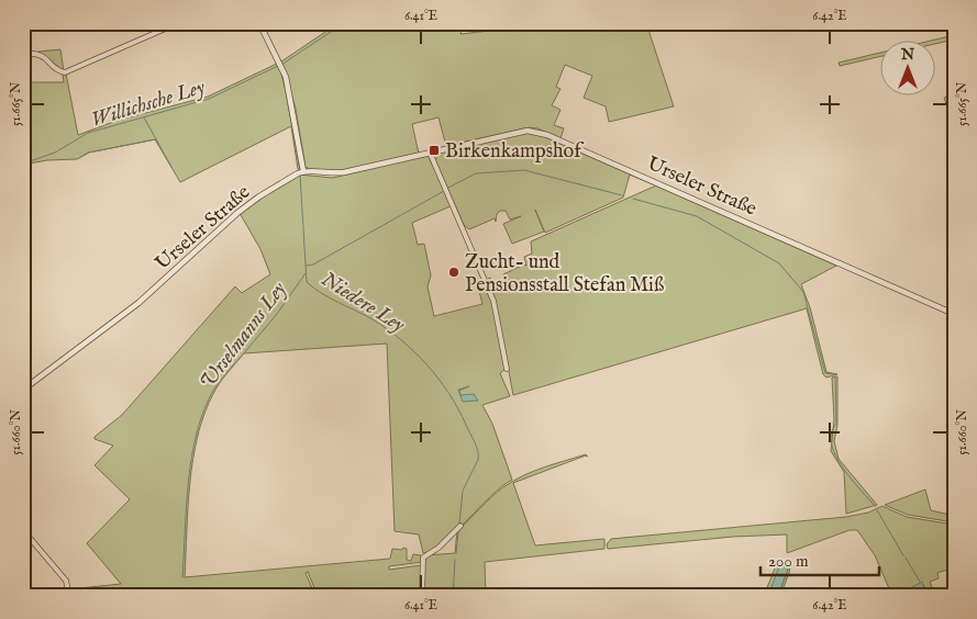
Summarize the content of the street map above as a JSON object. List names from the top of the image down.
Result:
{
  "streets": {
    "street": ["Urseler Straße"]
  },
  "water": ["Willichsche Ley", "Niedere Ley", "Urselmanns Ley"],
  "places": {
    "transit": ["Birkenkampshof"],
    "other": ["Zucht- und Pensionsstall Stefan Miß"]
  },
  "scale_bar": "200 m",
  "north": "top",
  "coordinates": [
    "6.41°E",
    "6.42°E",
    "51.665°N",
    "51.660°N"
  ]
}
